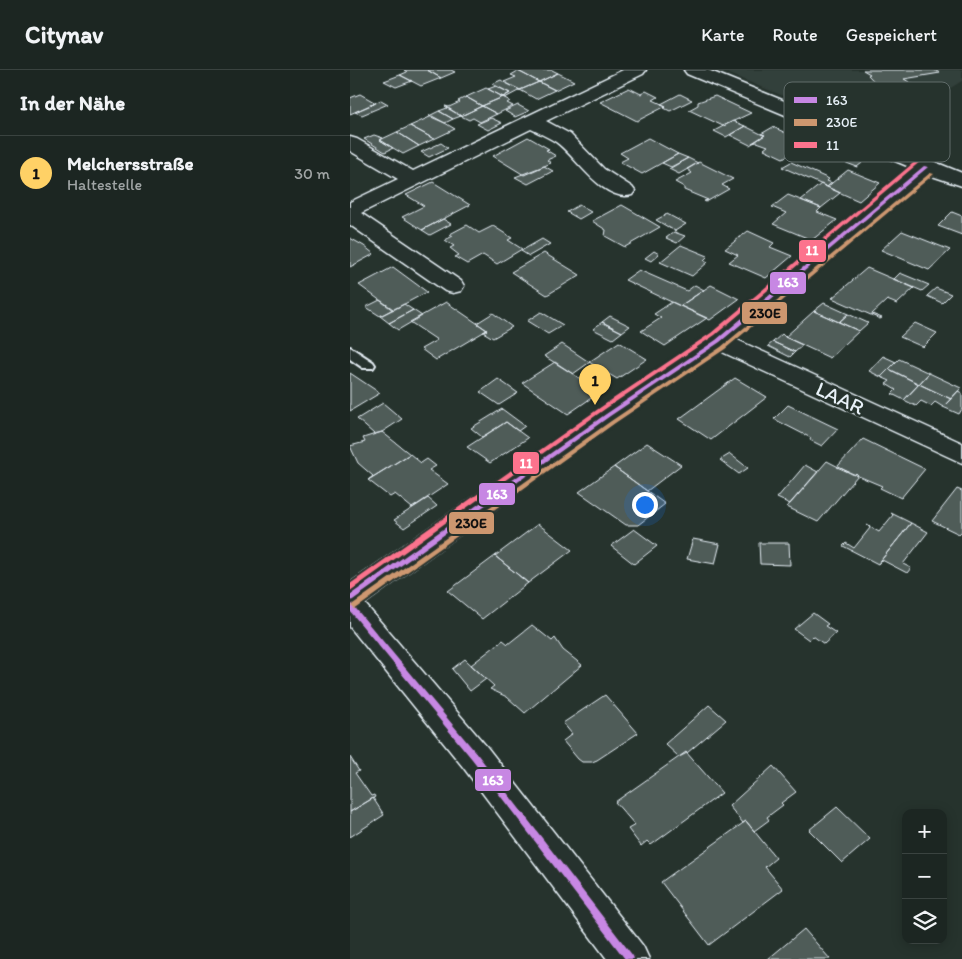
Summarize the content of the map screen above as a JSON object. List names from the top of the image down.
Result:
{
  "streets": {
    "street": ["LAAR"]
  },
  "lines": ["transit line 11", "transit line 163", "transit line 230E"],
  "legend": ["163", "230E", "11"],
  "page": {
    "header": "Citynav",
    "nav": ["Karte", "Route", "Gespeichert"],
    "heading": "In der Nähe",
    "list": [
      {
        "mark": "1",
        "name": "Melchersstraße",
        "note": "Haltestelle",
        "value": "30 m"
      }
    ],
    "pins": "1",
    "map_buttons": ["+", "−"]
  }
}
